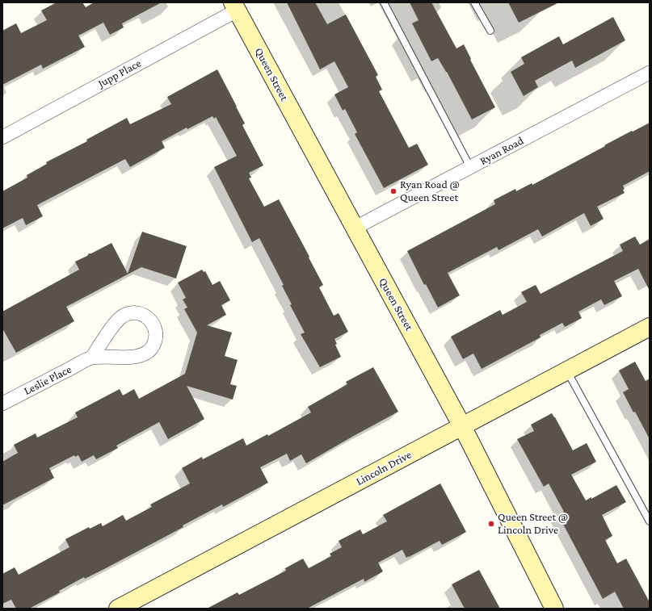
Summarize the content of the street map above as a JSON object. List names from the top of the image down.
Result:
{
  "streets": {
    "street": [
      "Jupp Place",
      "Queen Street",
      "Ryan Road",
      "Leslie Place",
      "Lincoln Drive"
    ]
  },
  "crossings": [
    ["Jupp Place", "Queen Street"],
    ["Queen Street", "Ryan Road"],
    ["Queen Street", "Lincoln Drive"]
  ],
  "places": ["Ryan Road @ Queen Street", "Queen Street @ Lincoln Drive"]
}
